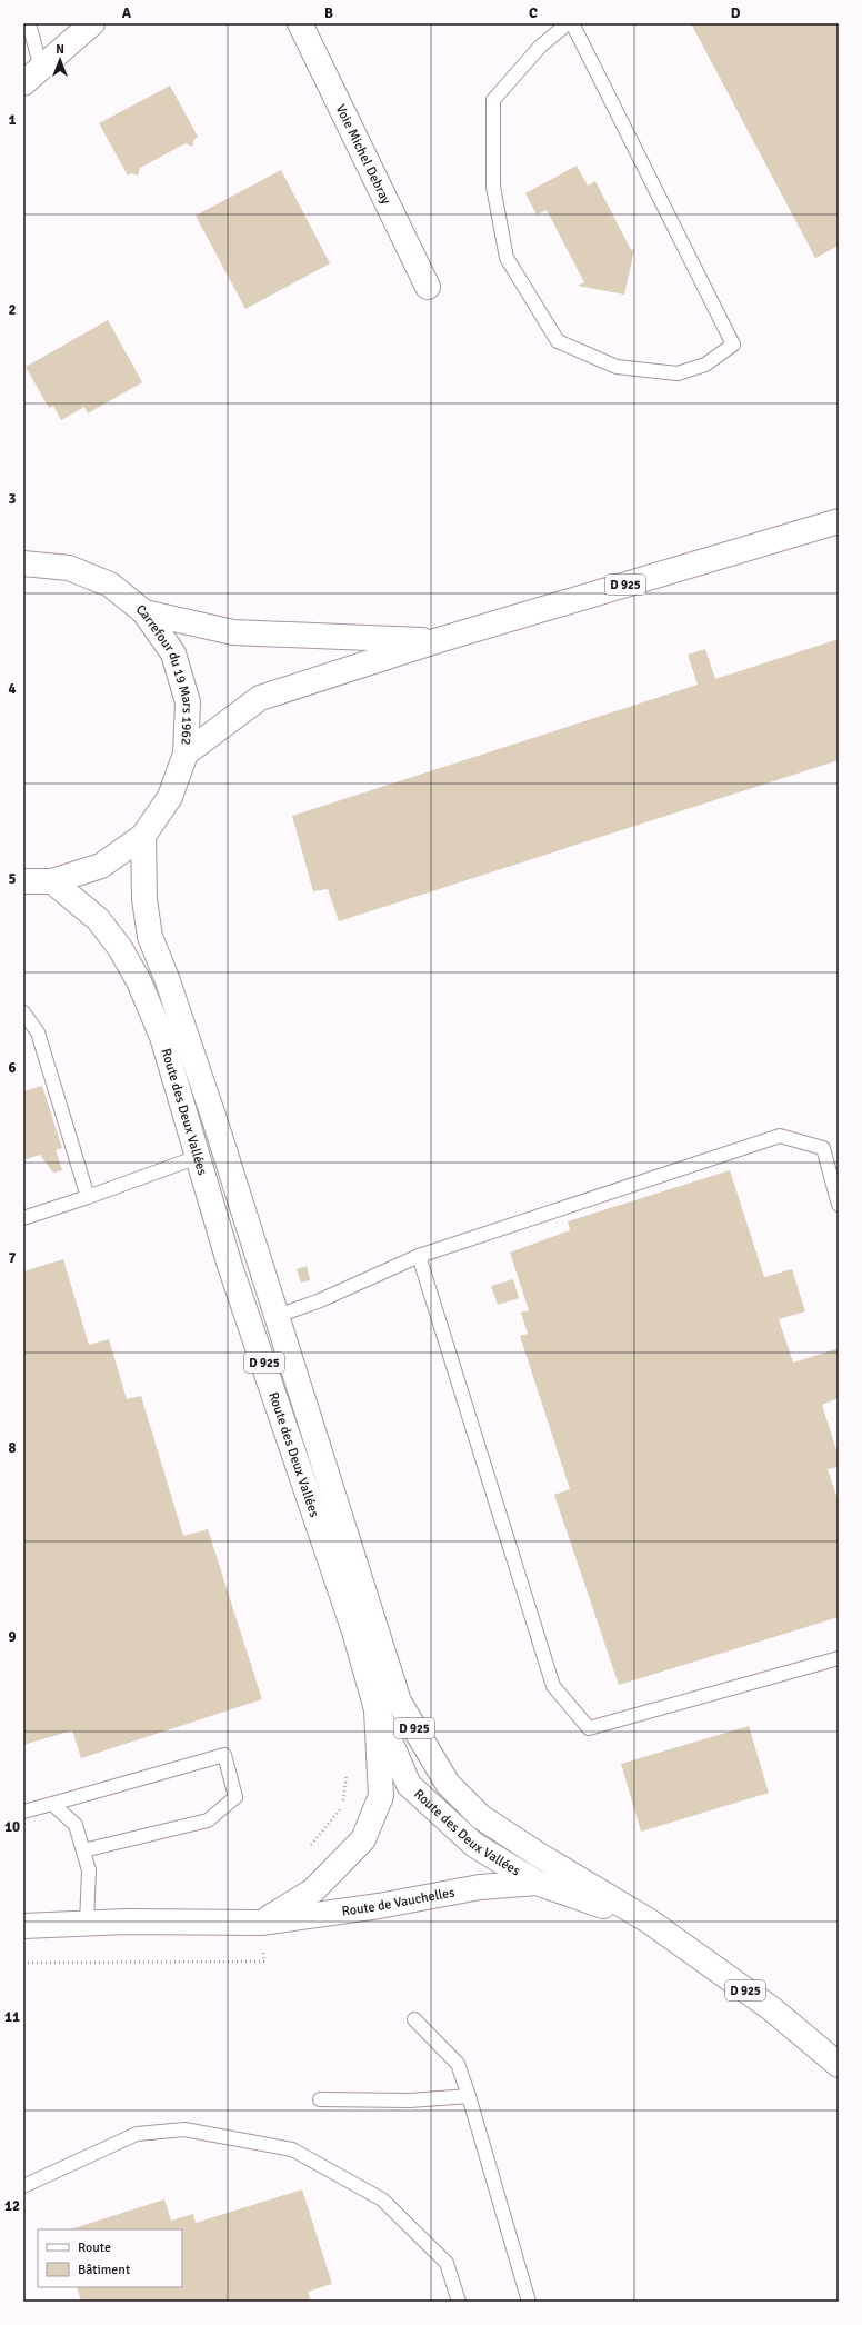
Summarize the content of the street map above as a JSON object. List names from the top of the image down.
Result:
{
  "streets": {
    "main road": [
      "Voie Michel Debray",
      "D 925",
      "Carrefour du 19 Mars 1962",
      "Route des Deux Vallées",
      "Route de Vauchelles"
    ]
  },
  "crossings": [
    ["D 925", "Carrefour du 19 Mars 1962"],
    ["Carrefour du 19 Mars 1962", "Route des Deux Vallées"],
    ["Route des Deux Vallées", "Route de Vauchelles"]
  ],
  "legend": ["Route", "Bâtiment"],
  "north": "top",
  "grid": {
    "columns": [
      "A",
      "B",
      "C",
      "D"
    ],
    "rows": [
      "1",
      "2",
      "3",
      "4",
      "5",
      "6",
      "7",
      "8",
      "9",
      "10",
      "11",
      "12"
    ]
  }
}
